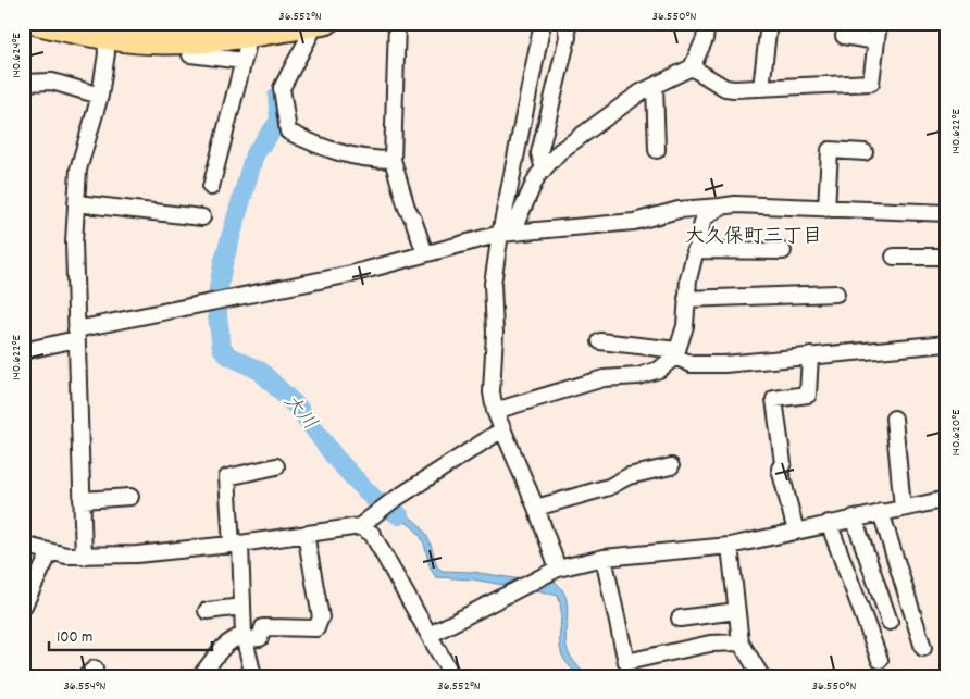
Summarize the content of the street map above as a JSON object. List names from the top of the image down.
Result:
{
  "districts": ["大久保町三丁目"],
  "water": ["大川"],
  "scale_bar": "100 m",
  "coordinates": [
    "36.552°N",
    "36.550°N",
    "140.624°E",
    "140.622°E",
    "140.620°E",
    "36.554°N"
  ]
}
